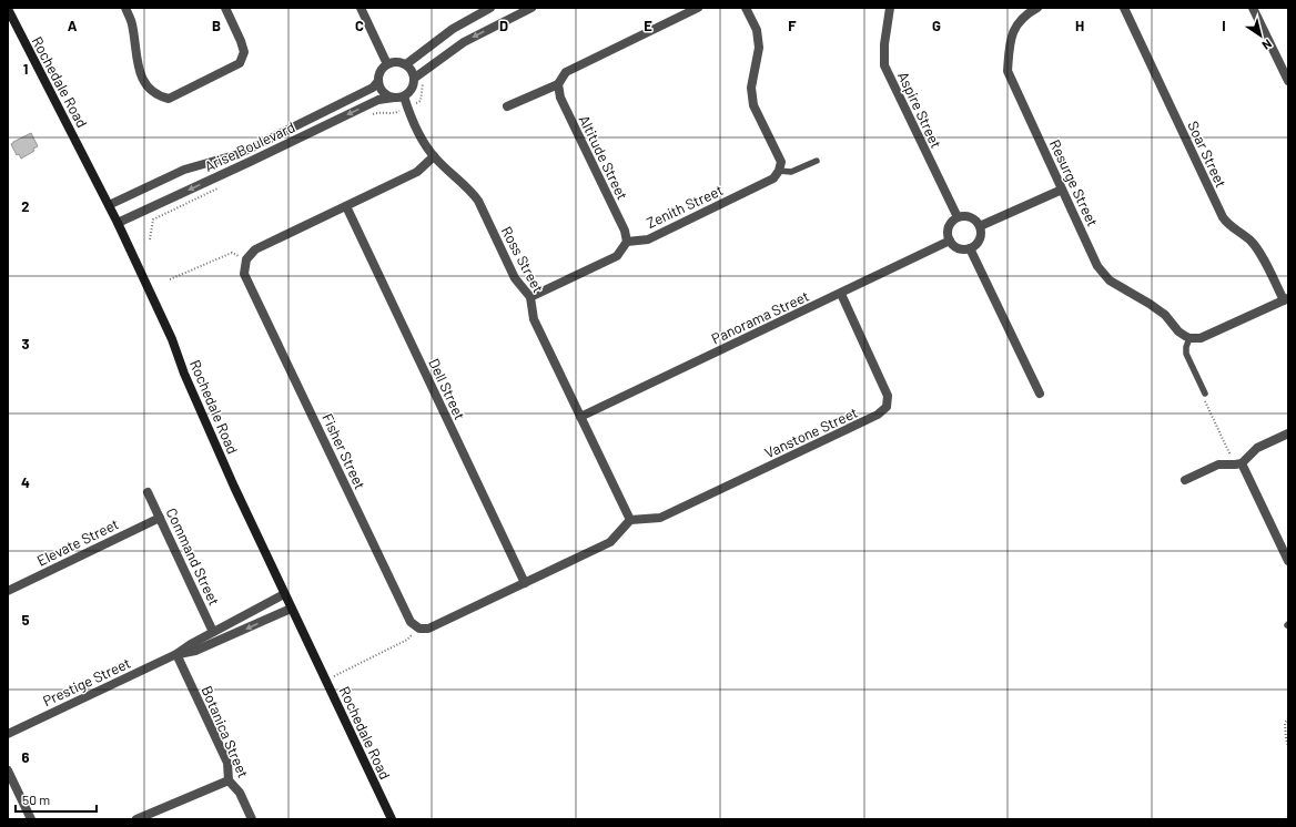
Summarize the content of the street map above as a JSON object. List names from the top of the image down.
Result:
{
  "streets": {
    "main road": ["Rochedale Road"],
    "street": [
      "Aspire Street",
      "Arise Boulevard",
      "Soar Street",
      "Altitude Street",
      "Resurge Street",
      "Zenith Street",
      "Ross Street",
      "Panorama Street",
      "Dell Street",
      "Vanstone Street",
      "Fisher Street",
      "Elevate Street",
      "Command Street",
      "Prestige Street",
      "Botanica Street"
    ]
  },
  "crossings": [
    ["Rochedale Road", "Arise Boulevard"],
    ["Rochedale Road", "Prestige Street"],
    ["Aspire Street", "Panorama Street"],
    ["Arise Boulevard", "Ross Street"],
    ["Altitude Street", "Zenith Street"],
    ["Ross Street", "Panorama Street"],
    ["Ross Street", "Vanstone Street"],
    ["Panorama Street", "Vanstone Street"],
    ["Elevate Street", "Command Street"],
    ["Command Street", "Prestige Street"],
    ["Prestige Street", "Botanica Street"]
  ],
  "scale_bar": "50 m",
  "north": "bottom right",
  "grid": {
    "columns": [
      "A",
      "B",
      "C",
      "D",
      "E",
      "F",
      "G",
      "H",
      "I"
    ],
    "rows": [
      "1",
      "2",
      "3",
      "4",
      "5",
      "6"
    ]
  }
}
